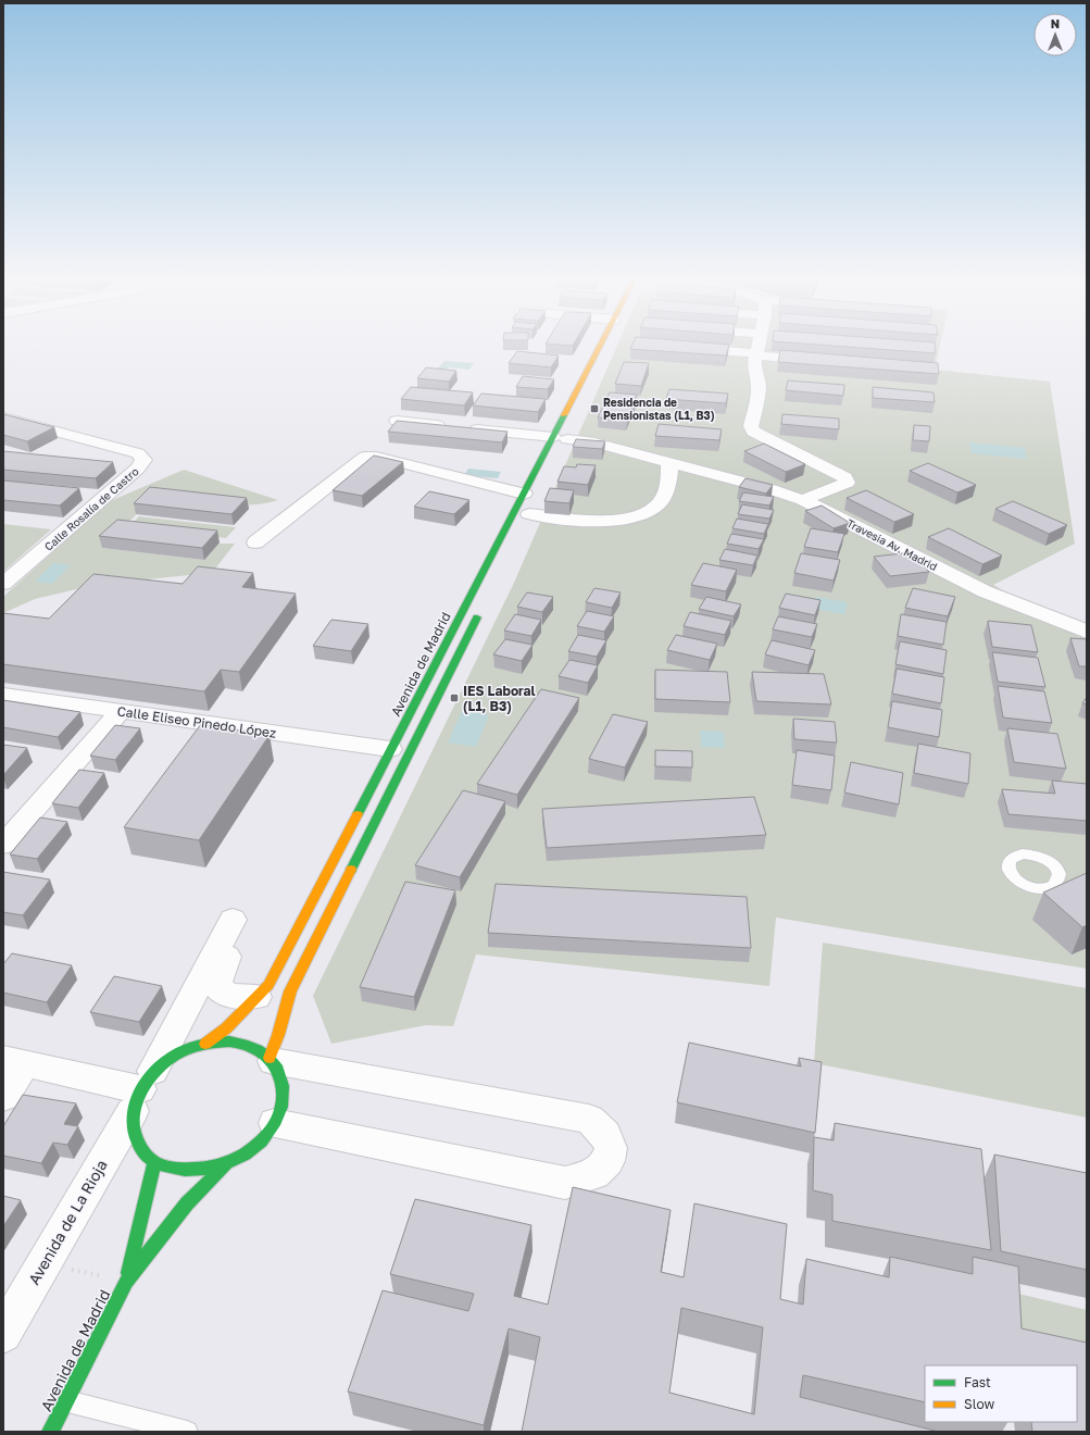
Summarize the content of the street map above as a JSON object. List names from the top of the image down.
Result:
{
  "streets": {
    "main road": ["Avenida de Madrid"],
    "street": [
      "Calle Rosalía de Castro",
      "Travesia Av. Madrid",
      "Calle Eliseo Pinedo López",
      "Avenida de La Rioja"
    ]
  },
  "crossings": [
    ["Travesia Av. Madrid", "Avenida de Madrid"],
    ["Avenida de Madrid", "Calle Eliseo Pinedo López"],
    ["Avenida de Madrid", "Avenida de La Rioja"]
  ],
  "places": {
    "transit": ["Residencia de Pensionistas (L1, B3)", "IES Laboral (L1, B3)"]
  },
  "legend": ["Fast", "Slow"],
  "north": "top"
}
